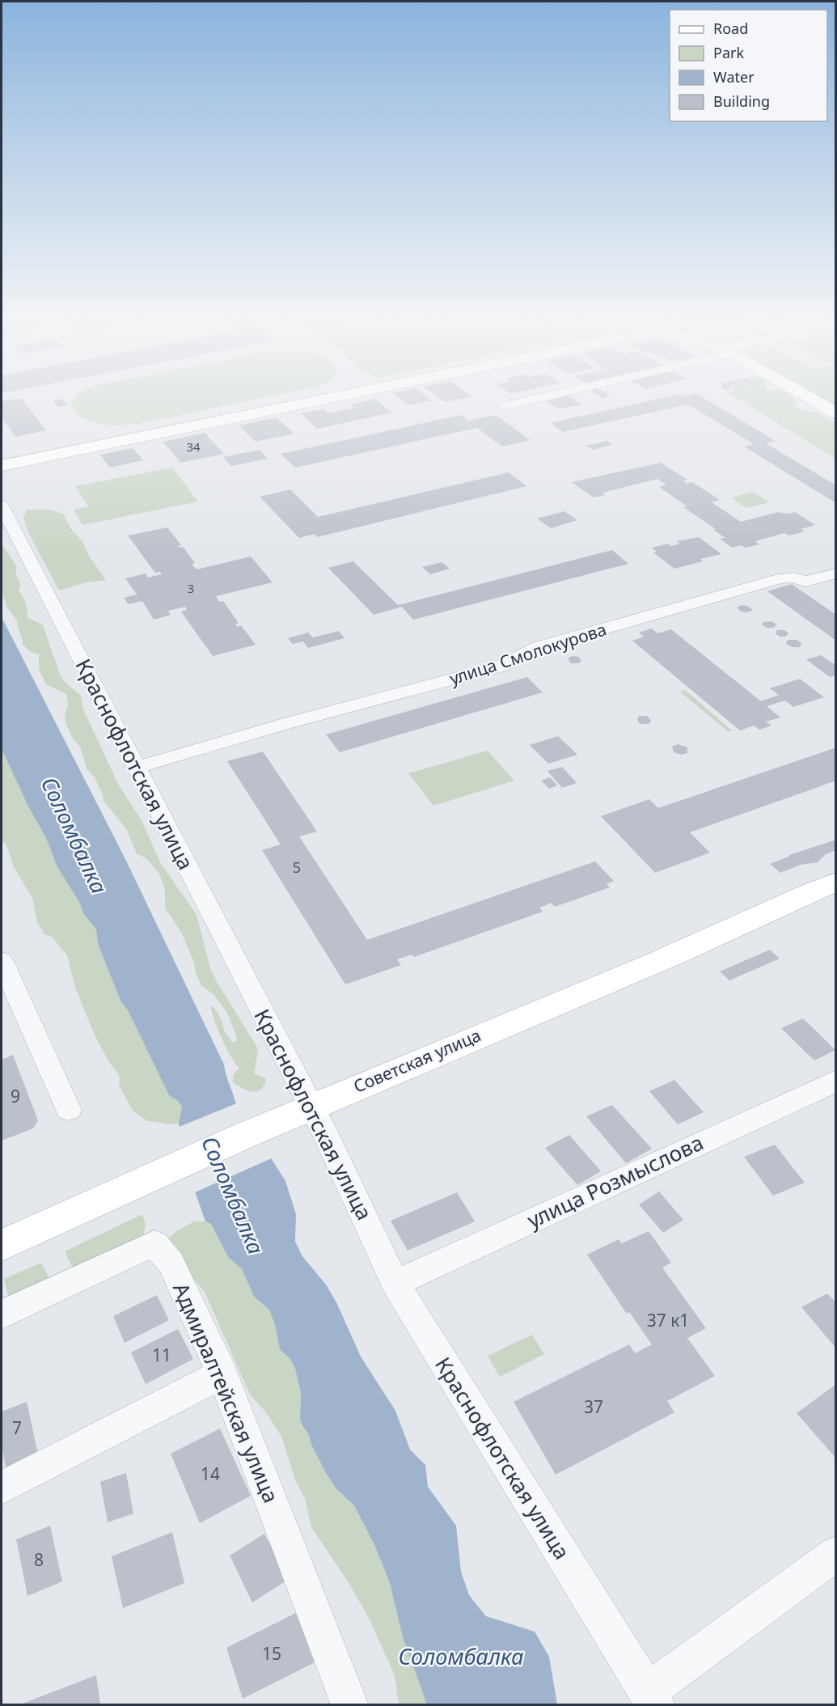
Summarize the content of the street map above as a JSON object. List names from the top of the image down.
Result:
{
  "streets": {
    "main road": ["Советская улица"],
    "street": [
      "улица Смолокурова",
      "Краснофлотская улица",
      "улица Розмыслова",
      "Адмиралтейская улица"
    ]
  },
  "crossings": [
    ["улица Смолокурова", "Краснофлотская улица"],
    ["Краснофлотская улица", "Советская улица"],
    ["Краснофлотская улица", "улица Розмыслова"]
  ],
  "water": ["Соломбалка"],
  "house_numbers": [
    "34",
    "3",
    "5",
    "9",
    "37 к1",
    "11",
    "37",
    "7",
    "14",
    "8",
    "15"
  ],
  "legend": [
    "Road",
    "Park",
    "Water",
    "Building"
  ]
}
